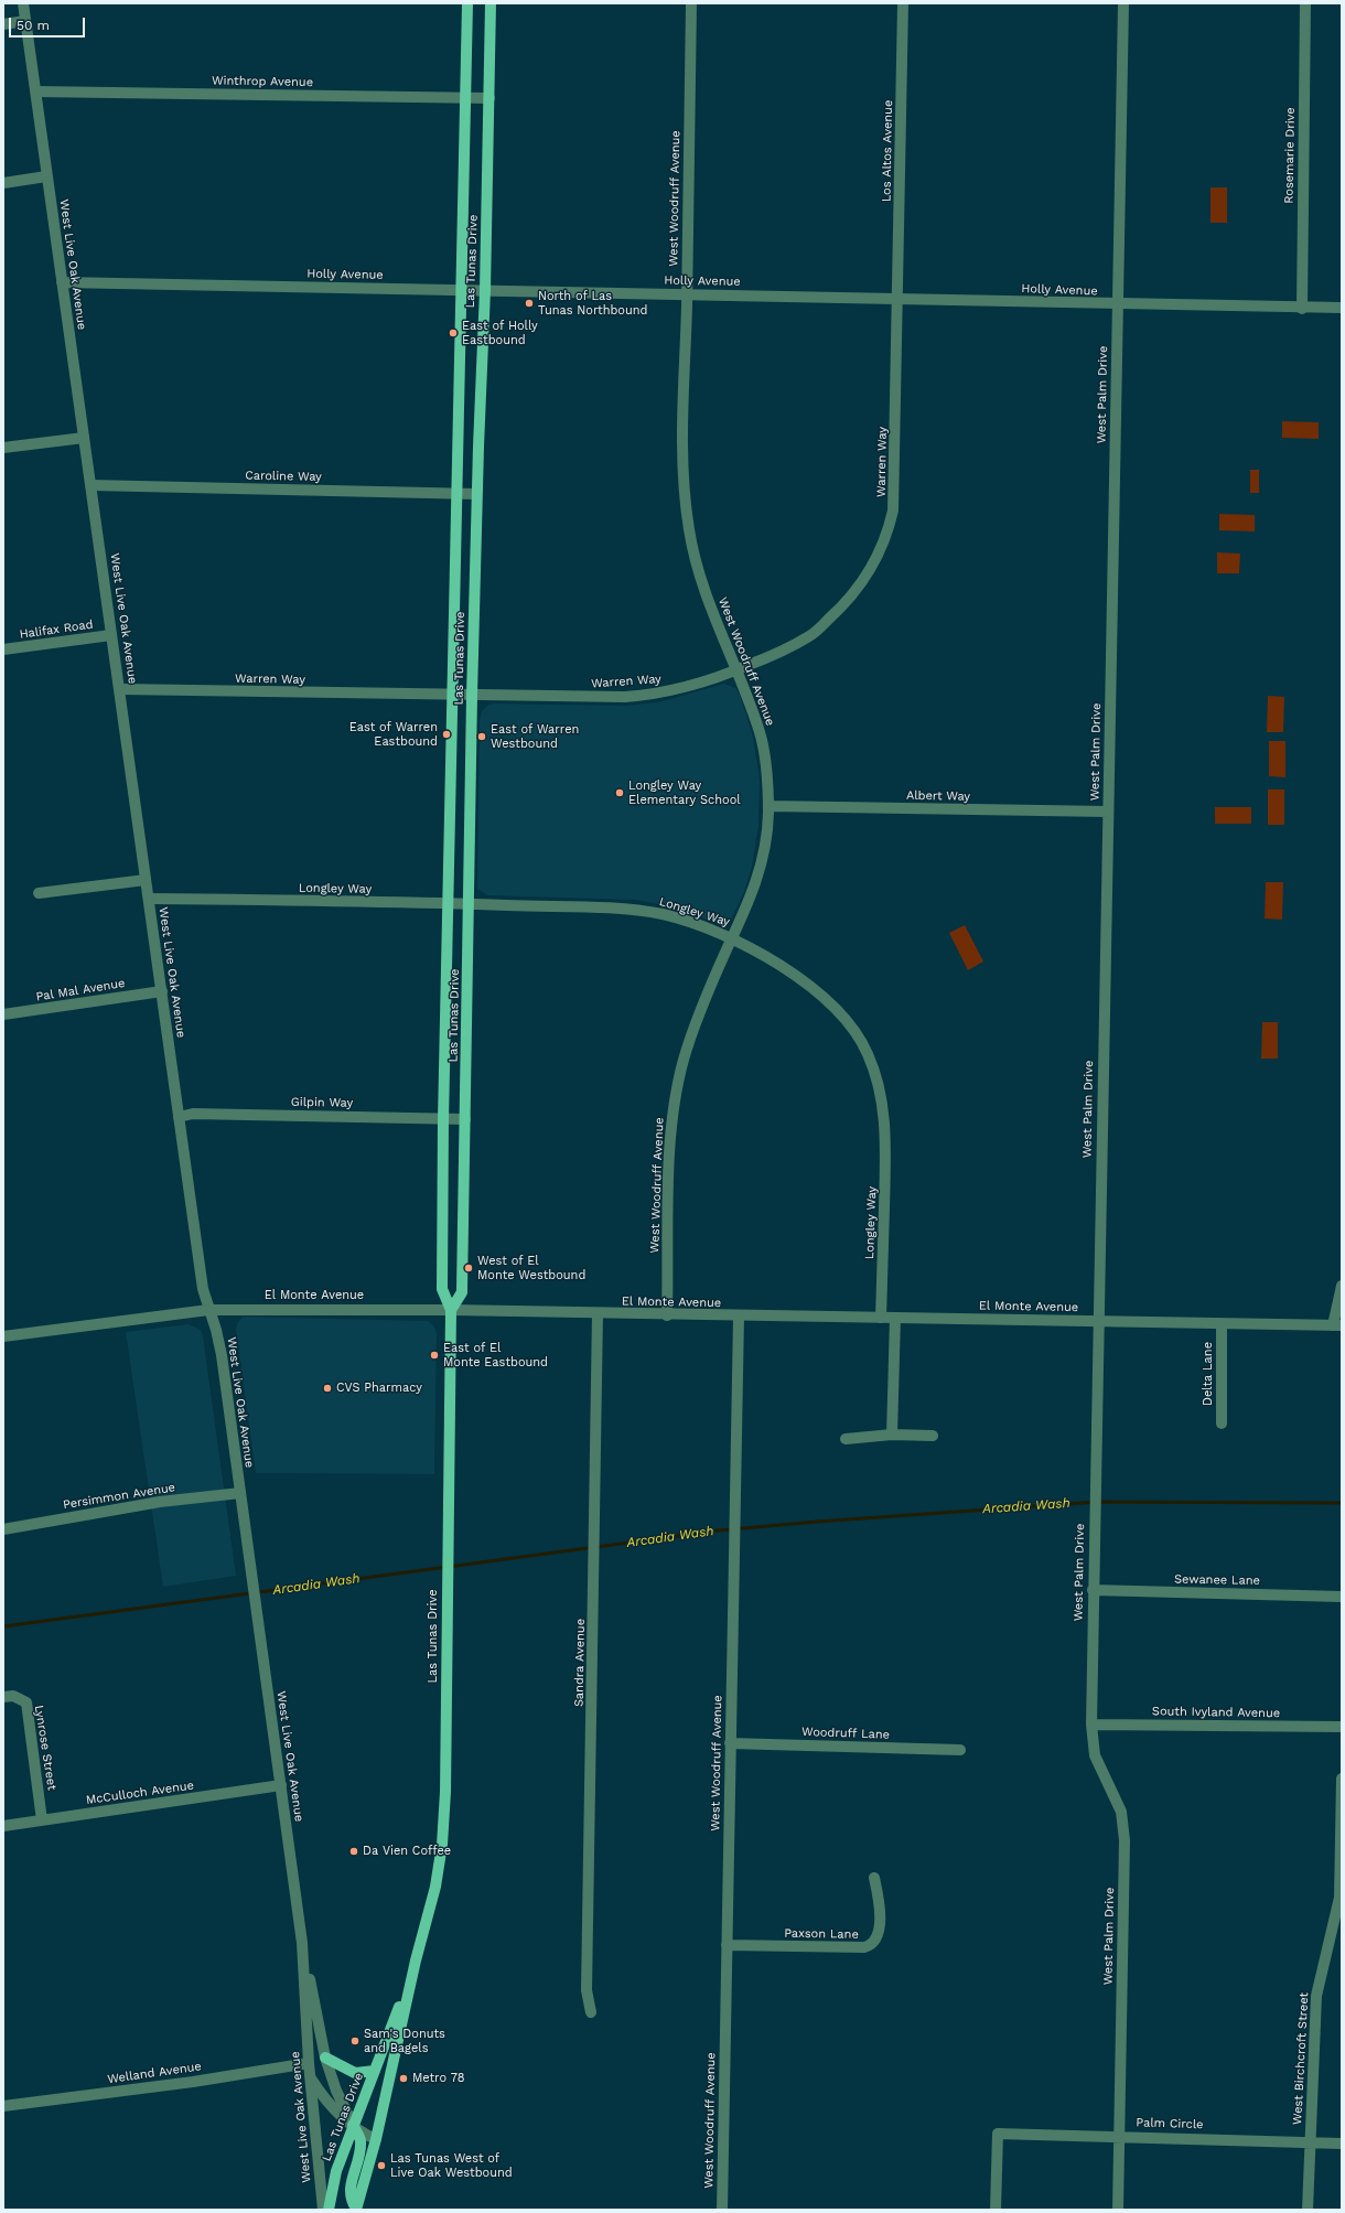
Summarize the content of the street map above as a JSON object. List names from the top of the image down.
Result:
{
  "streets": {
    "main road": ["Las Tunas Drive"],
    "street": [
      "Winthrop Avenue",
      "Los Altos Avenue",
      "Rosemarie Drive",
      "West Woodruff Avenue",
      "West Live Oak Avenue",
      "Holly Avenue",
      "West Palm Drive",
      "Warren Way",
      "Caroline Way",
      "Halifax Road",
      "Albert Way",
      "Longley Way",
      "Pal Mal Avenue",
      "Gilpin Way",
      "El Monte Avenue",
      "Delta Lane",
      "Persimmon Avenue",
      "Sewanee Lane",
      "Sandra Avenue",
      "South Ivyland Avenue",
      "Woodruff Lane",
      "Lynrose Street",
      "McCulloch Avenue",
      "Paxson Lane",
      "West Birchcroft Street",
      "Welland Avenue",
      "Palm Circle"
    ]
  },
  "crossings": [
    ["Winthrop Avenue", "Las Tunas Drive"],
    ["Winthrop Avenue", "West Live Oak Avenue"],
    ["Los Altos Avenue", "Holly Avenue"],
    ["Los Altos Avenue", "Warren Way"],
    ["Rosemarie Drive", "Holly Avenue"],
    ["West Woodruff Avenue", "Holly Avenue"],
    ["West Woodruff Avenue", "Warren Way"],
    ["West Woodruff Avenue", "Albert Way"],
    ["West Woodruff Avenue", "Longley Way"],
    ["West Woodruff Avenue", "El Monte Avenue"],
    ["West Woodruff Avenue", "Woodruff Lane"],
    ["West Woodruff Avenue", "Paxson Lane"],
    ["Las Tunas Drive", "West Live Oak Avenue"],
    ["Las Tunas Drive", "Holly Avenue"],
    ["Las Tunas Drive", "Warren Way"],
    ["Las Tunas Drive", "Caroline Way"],
    ["Las Tunas Drive", "Longley Way"],
    ["Las Tunas Drive", "Gilpin Way"],
    ["Las Tunas Drive", "El Monte Avenue"],
    ["West Live Oak Avenue", "Holly Avenue"],
    ["West Live Oak Avenue", "Warren Way"],
    ["West Live Oak Avenue", "Caroline Way"],
    ["West Live Oak Avenue", "Halifax Road"],
    ["West Live Oak Avenue", "Longley Way"],
    ["West Live Oak Avenue", "Pal Mal Avenue"],
    ["West Live Oak Avenue", "Gilpin Way"],
    ["West Live Oak Avenue", "El Monte Avenue"],
    ["West Live Oak Avenue", "Persimmon Avenue"],
    ["West Live Oak Avenue", "McCulloch Avenue"],
    ["West Live Oak Avenue", "Welland Avenue"],
    ["Holly Avenue", "West Palm Drive"],
    ["Holly Avenue", "Warren Way"],
    ["West Palm Drive", "Albert Way"],
    ["West Palm Drive", "El Monte Avenue"],
    ["West Palm Drive", "Sewanee Lane"],
    ["West Palm Drive", "South Ivyland Avenue"],
    ["West Palm Drive", "Palm Circle"],
    ["Longley Way", "El Monte Avenue"],
    ["El Monte Avenue", "Delta Lane"],
    ["El Monte Avenue", "Sandra Avenue"],
    ["Lynrose Street", "McCulloch Avenue"],
    ["West Birchcroft Street", "Palm Circle"]
  ],
  "water": ["Arcadia Wash"],
  "places": [
    "North of Las Tunas Northbound",
    "East of Holly Eastbound",
    "East of Warren Eastbound",
    "East of Warren Westbound",
    "Longley Way Elementary School",
    "West of El Monte Westbound",
    "East of El Monte Eastbound",
    "CVS Pharmacy",
    "Da Vien Coffee",
    "Sam's Donuts and Bagels",
    "Metro 78",
    "Las Tunas West of Live Oak Westbound"
  ],
  "scale_bar": "50 m"
}
